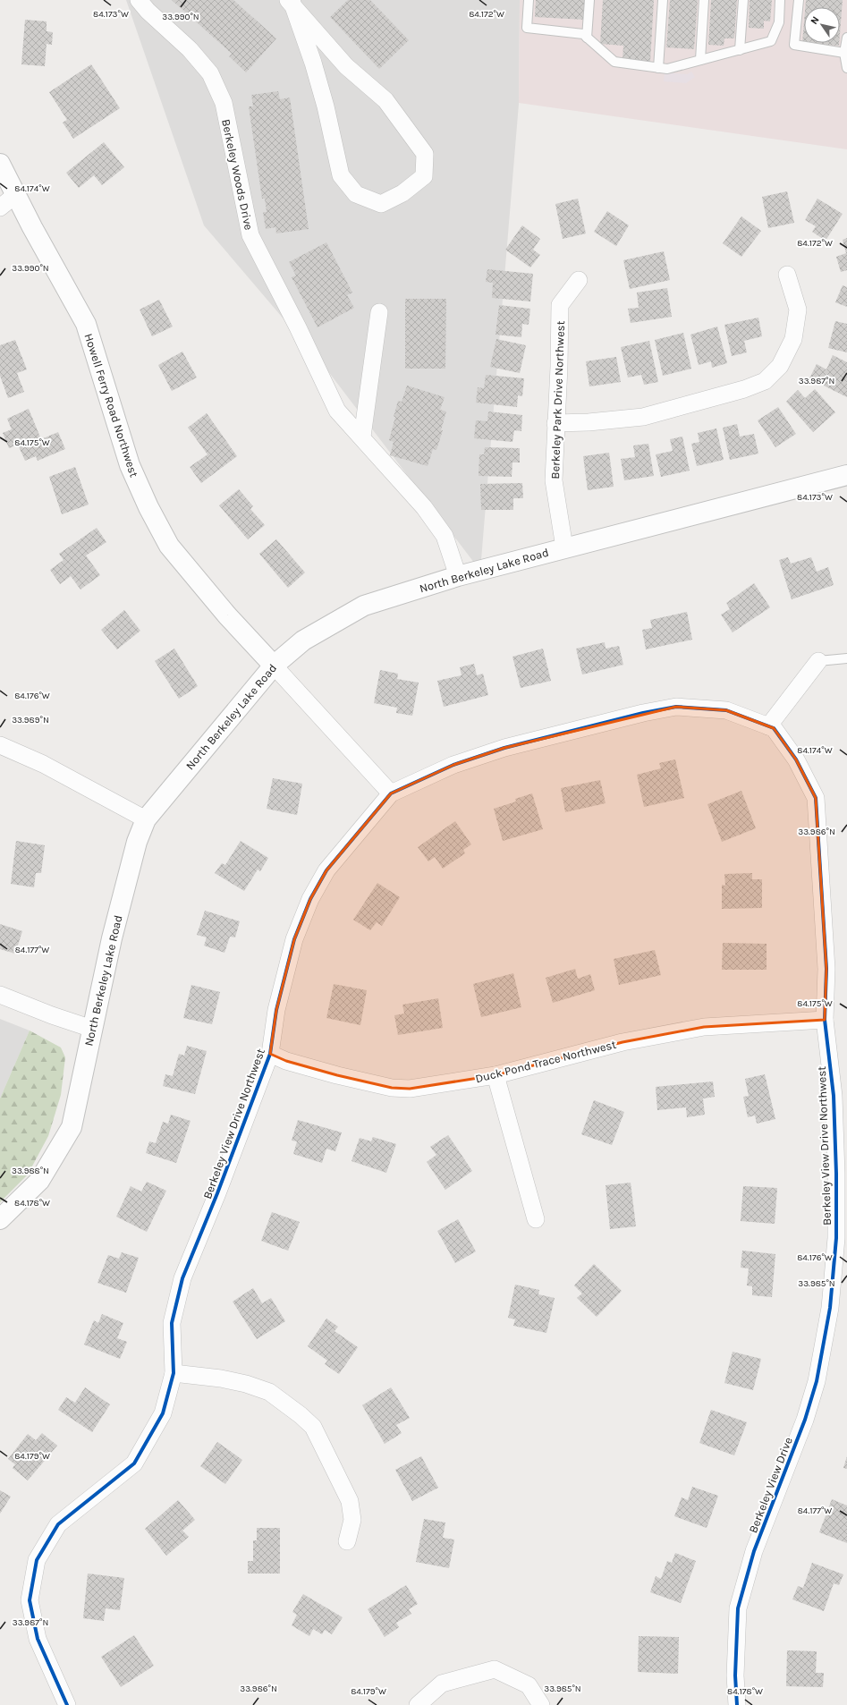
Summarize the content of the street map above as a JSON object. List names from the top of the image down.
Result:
{
  "streets": {
    "street": [
      "Berkeley Woods Drive",
      "Berkeley Park Drive Northwest",
      "Howell Ferry Road Northwest",
      "North Berkeley Lake Road",
      "Duck Pond Trace Northwest",
      "Berkeley View Drive Northwest",
      "Berkeley View Drive"
    ]
  },
  "crossings": [
    ["Berkeley Woods Drive", "North Berkeley Lake Road"],
    ["Berkeley Park Drive Northwest", "North Berkeley Lake Road"],
    ["Howell Ferry Road Northwest", "North Berkeley Lake Road"],
    ["Duck Pond Trace Northwest", "Berkeley View Drive Northwest"],
    ["Berkeley View Drive Northwest", "Berkeley View Drive"]
  ],
  "north": "top left",
  "coordinates": [
    "84.173°W",
    "84.172°W",
    "33.990°N",
    "84.174°W",
    "33.987°N",
    "84.175°W",
    "84.176°W",
    "33.989°N",
    "33.986°N",
    "84.177°W",
    "33.988°N",
    "84.178°W",
    "33.985°N",
    "84.179°W"
  ]
}
